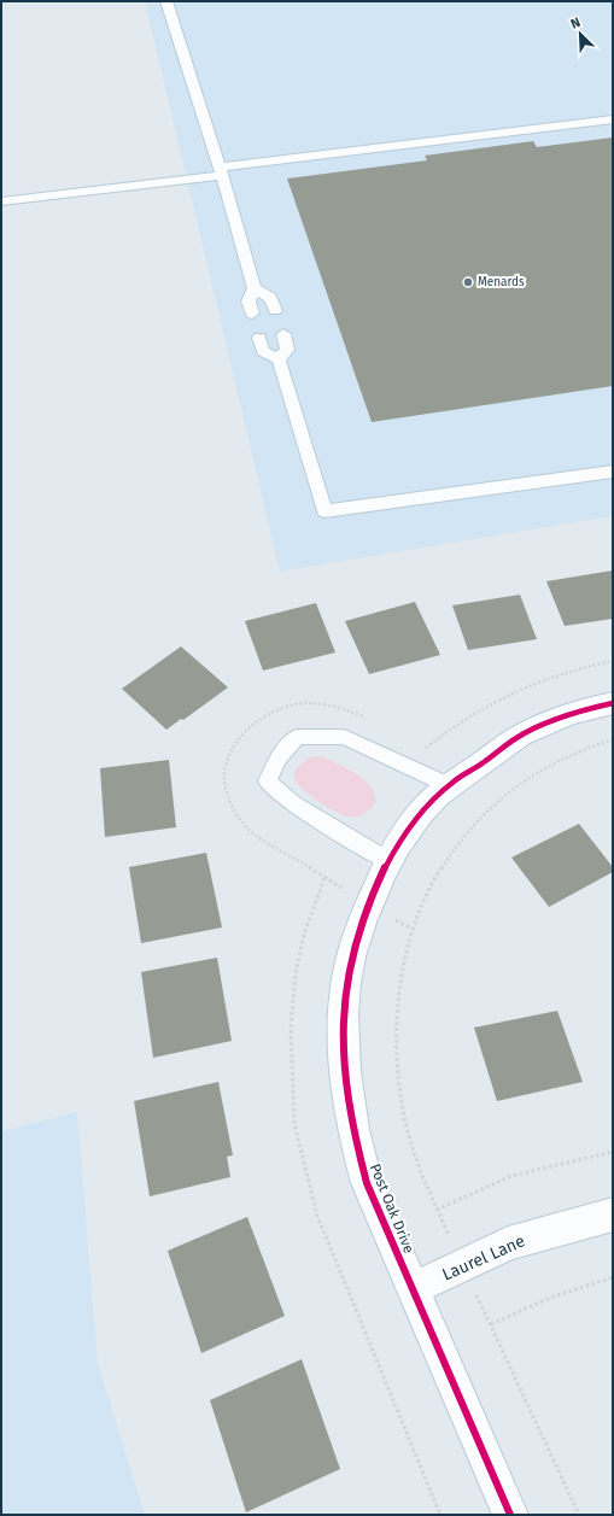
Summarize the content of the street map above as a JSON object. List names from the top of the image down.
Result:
{
  "streets": {
    "street": ["Post Oak Drive", "Laurel Lane"]
  },
  "crossings": [
    ["Post Oak Drive", "Laurel Lane"]
  ],
  "places": ["Menards"],
  "north": "top left"
}
